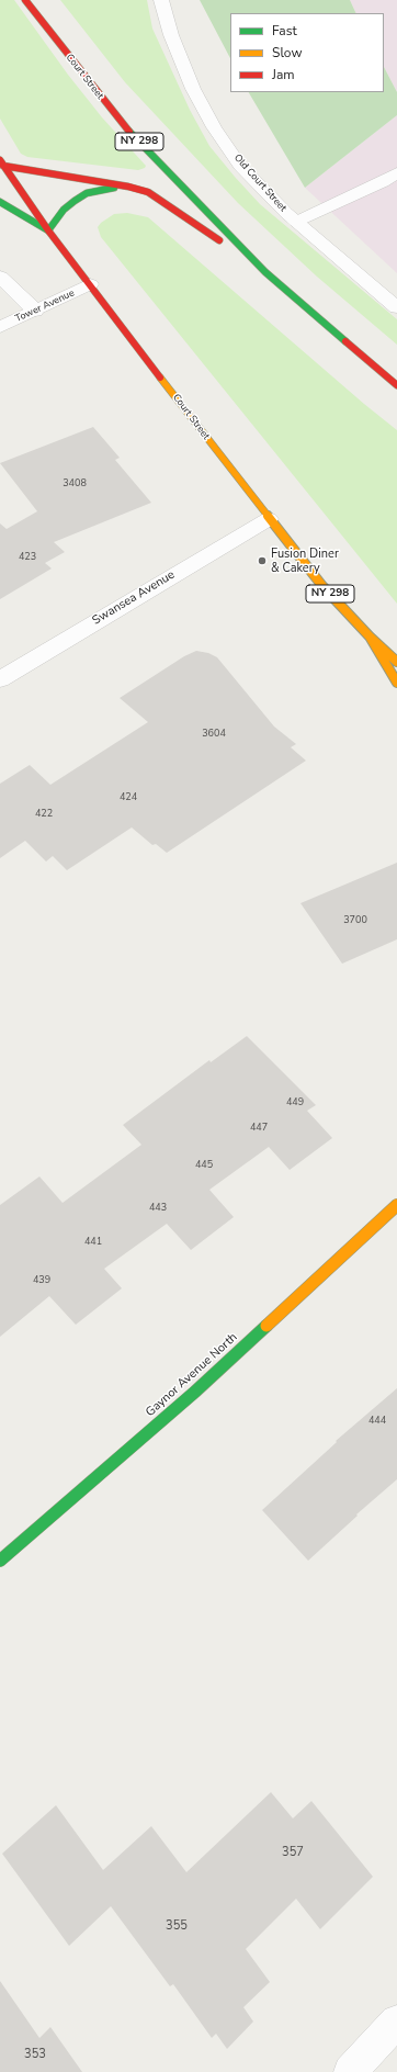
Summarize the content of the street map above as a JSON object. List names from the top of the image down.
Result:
{
  "streets": {
    "main road": ["Court Street", "NY 298", "Gaynor Avenue North"],
    "street": ["Old Court Street", "Tower Avenue", "Swansea Avenue"]
  },
  "crossings": [
    ["Court Street", "Tower Avenue"],
    ["Court Street", "Swansea Avenue"]
  ],
  "places": ["Fusion Diner & Cakery"],
  "house_numbers": [
    "3408",
    "423",
    "3604",
    "424",
    "422",
    "3700",
    "449",
    "447",
    "445",
    "443",
    "441",
    "439",
    "444",
    "357",
    "355",
    "353"
  ],
  "legend": ["Fast", "Slow", "Jam"]
}
